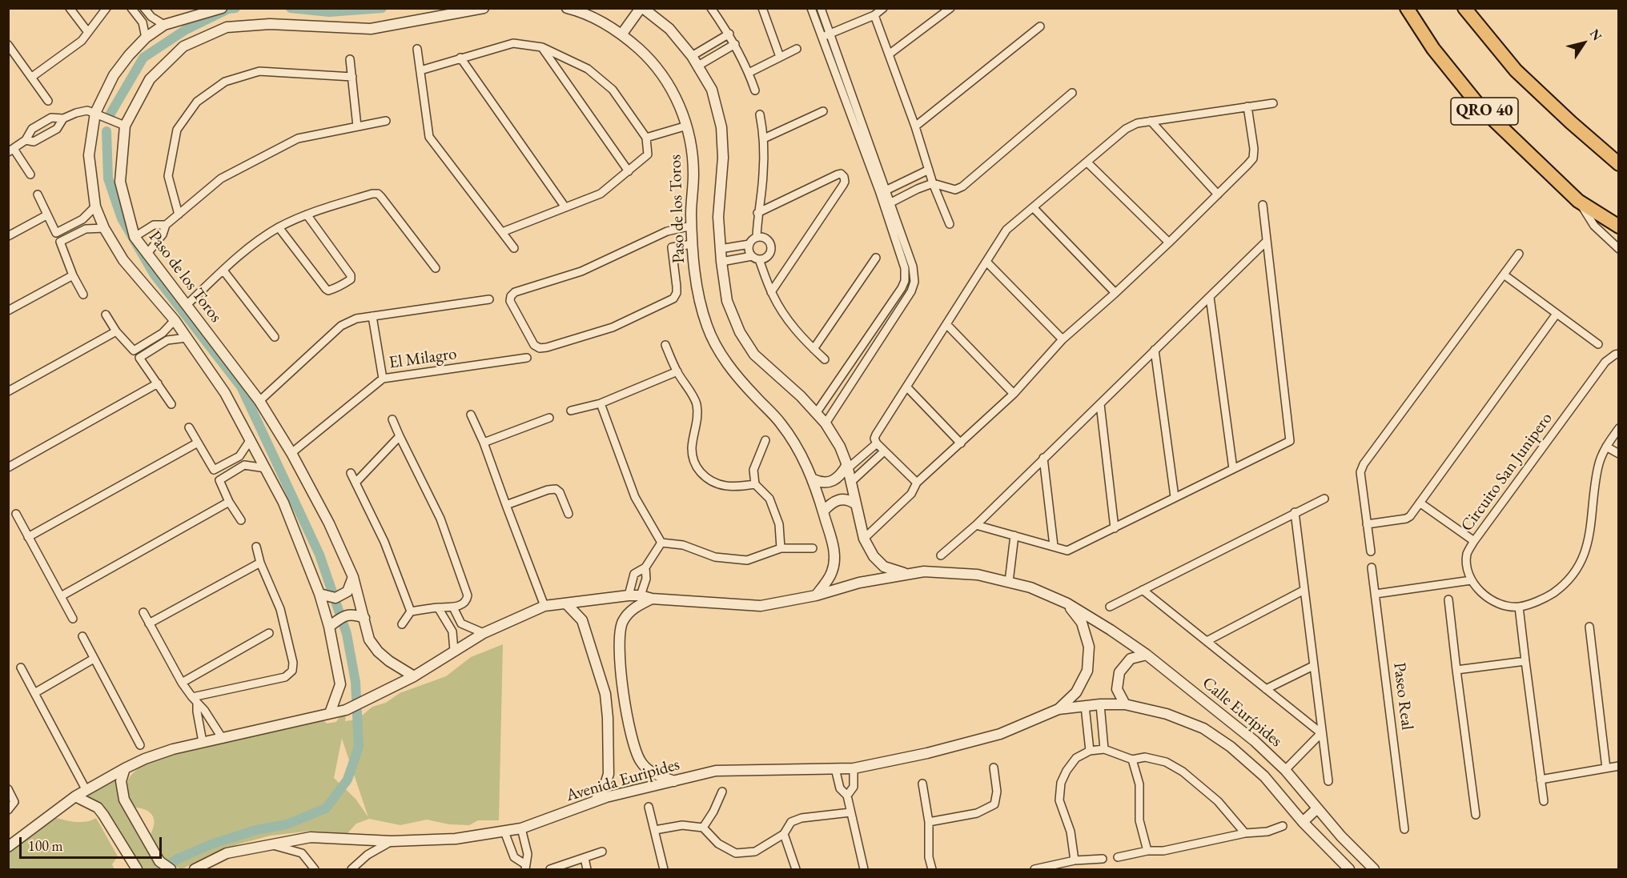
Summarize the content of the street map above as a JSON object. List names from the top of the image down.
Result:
{
  "streets": {
    "highway": ["QRO 40"],
    "street": [
      "Paso de los Toros",
      "El Milagro",
      "Circuito San Junipero",
      "Paseo Real",
      "Calle Eurípides",
      "Avenida Euripides"
    ]
  },
  "crossings": [
    ["Paso de los Toros", "El Milagro"],
    ["Paso de los Toros", "Calle Eurípides"],
    ["Calle Eurípides", "Avenida Euripides"]
  ],
  "scale_bar": "100 m",
  "north": "top right"
}
